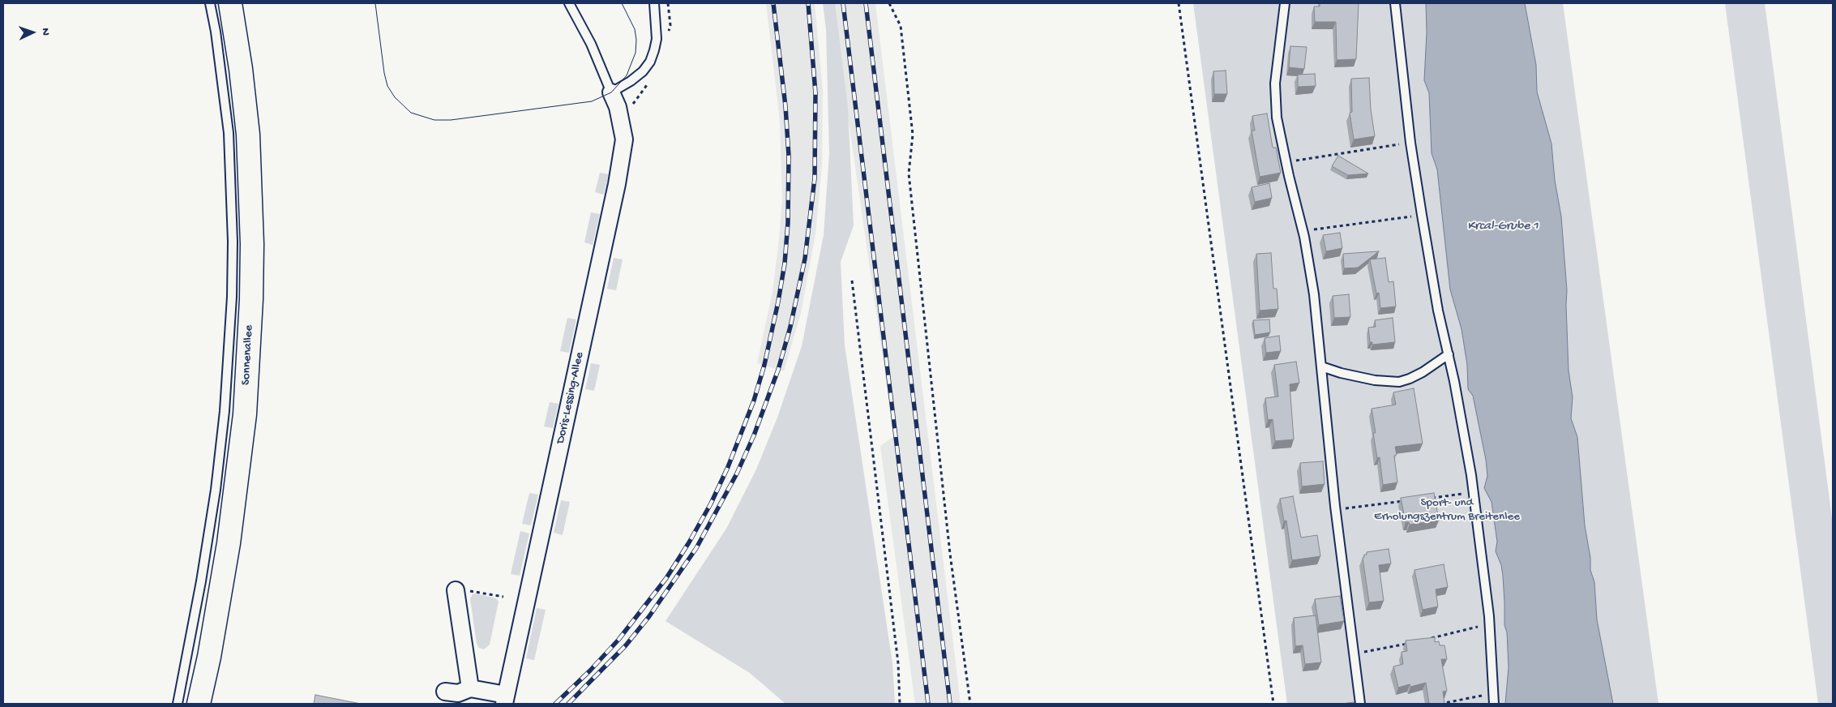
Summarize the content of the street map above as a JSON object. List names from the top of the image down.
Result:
{
  "streets": {
    "street": ["Sonnenallee", "Doris-Lessing-Allee"]
  },
  "water": ["Krcal-Grube 1"],
  "parks": ["Sport- und Erholungszentrum Breitenlee"],
  "north": "right"
}
